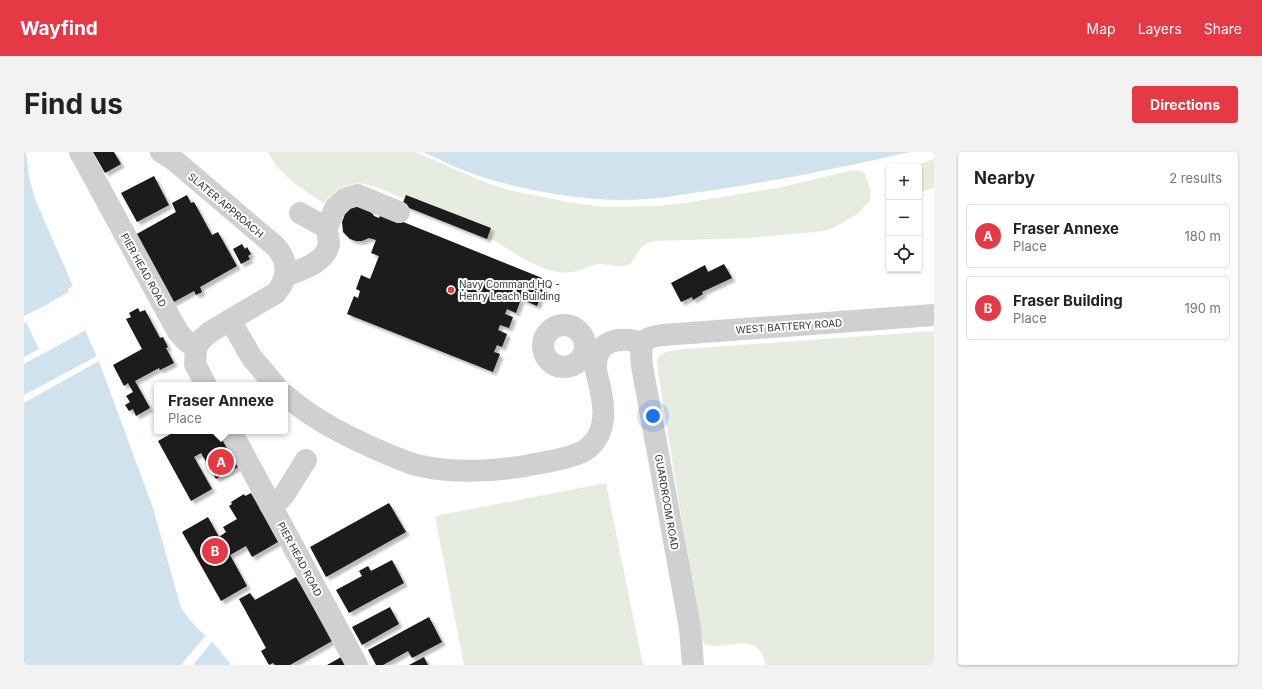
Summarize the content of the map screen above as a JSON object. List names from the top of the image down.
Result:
{
  "streets": {
    "lane": [
      "SLATER APPROACH",
      "PIER HEAD ROAD",
      "WEST BATTERY ROAD",
      "GUARDROOM ROAD"
    ]
  },
  "crossings": [
    ["WEST BATTERY ROAD", "GUARDROOM ROAD"]
  ],
  "places": ["Navy Command HQ - Henry Leach Building"],
  "page": {
    "header": "Wayfind",
    "nav": ["Map", "Layers", "Share"],
    "buttons": "Directions",
    "title": "Find us",
    "heading": ["Nearby", "2 results"],
    "map_buttons": ["+", "−"],
    "list": [
      {
        "mark": "A",
        "name": "Fraser Annexe",
        "note": "Place",
        "value": "180 m"
      },
      {
        "mark": "B",
        "name": "Fraser Building",
        "note": "Place",
        "value": "190 m"
      }
    ],
    "popup": ["Fraser Annexe", "Place"],
    "pins": ["A", "B"]
  }
}
